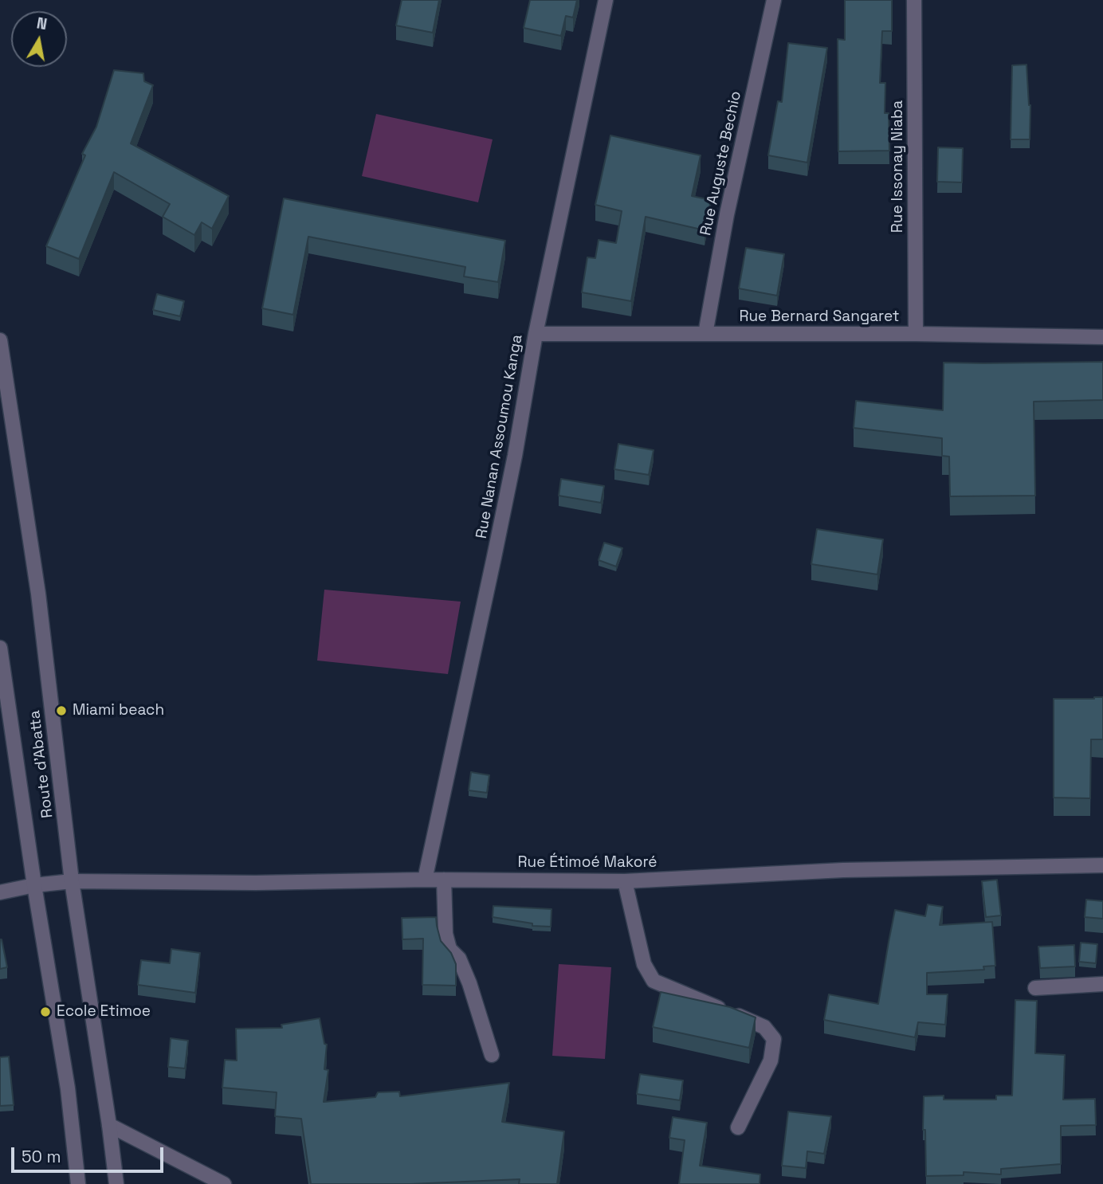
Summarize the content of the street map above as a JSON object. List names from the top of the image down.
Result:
{
  "streets": {
    "street": [
      "Rue Auguste Bechio",
      "Rue Issonay Niaba",
      "Rue Bernard Sangaret",
      "Rue Nanan Assoumou Kanga",
      "Route d'Abatta",
      "Rue Étimoé Makoré"
    ]
  },
  "crossings": [
    ["Rue Auguste Bechio", "Rue Bernard Sangaret"],
    ["Rue Issonay Niaba", "Rue Bernard Sangaret"],
    ["Rue Bernard Sangaret", "Rue Nanan Assoumou Kanga"],
    ["Rue Nanan Assoumou Kanga", "Rue Étimoé Makoré"],
    ["Route d'Abatta", "Rue Étimoé Makoré"]
  ],
  "places": ["Miami beach", "Ecole Etimoe"],
  "scale_bar": "50 m",
  "north": "top"
}
